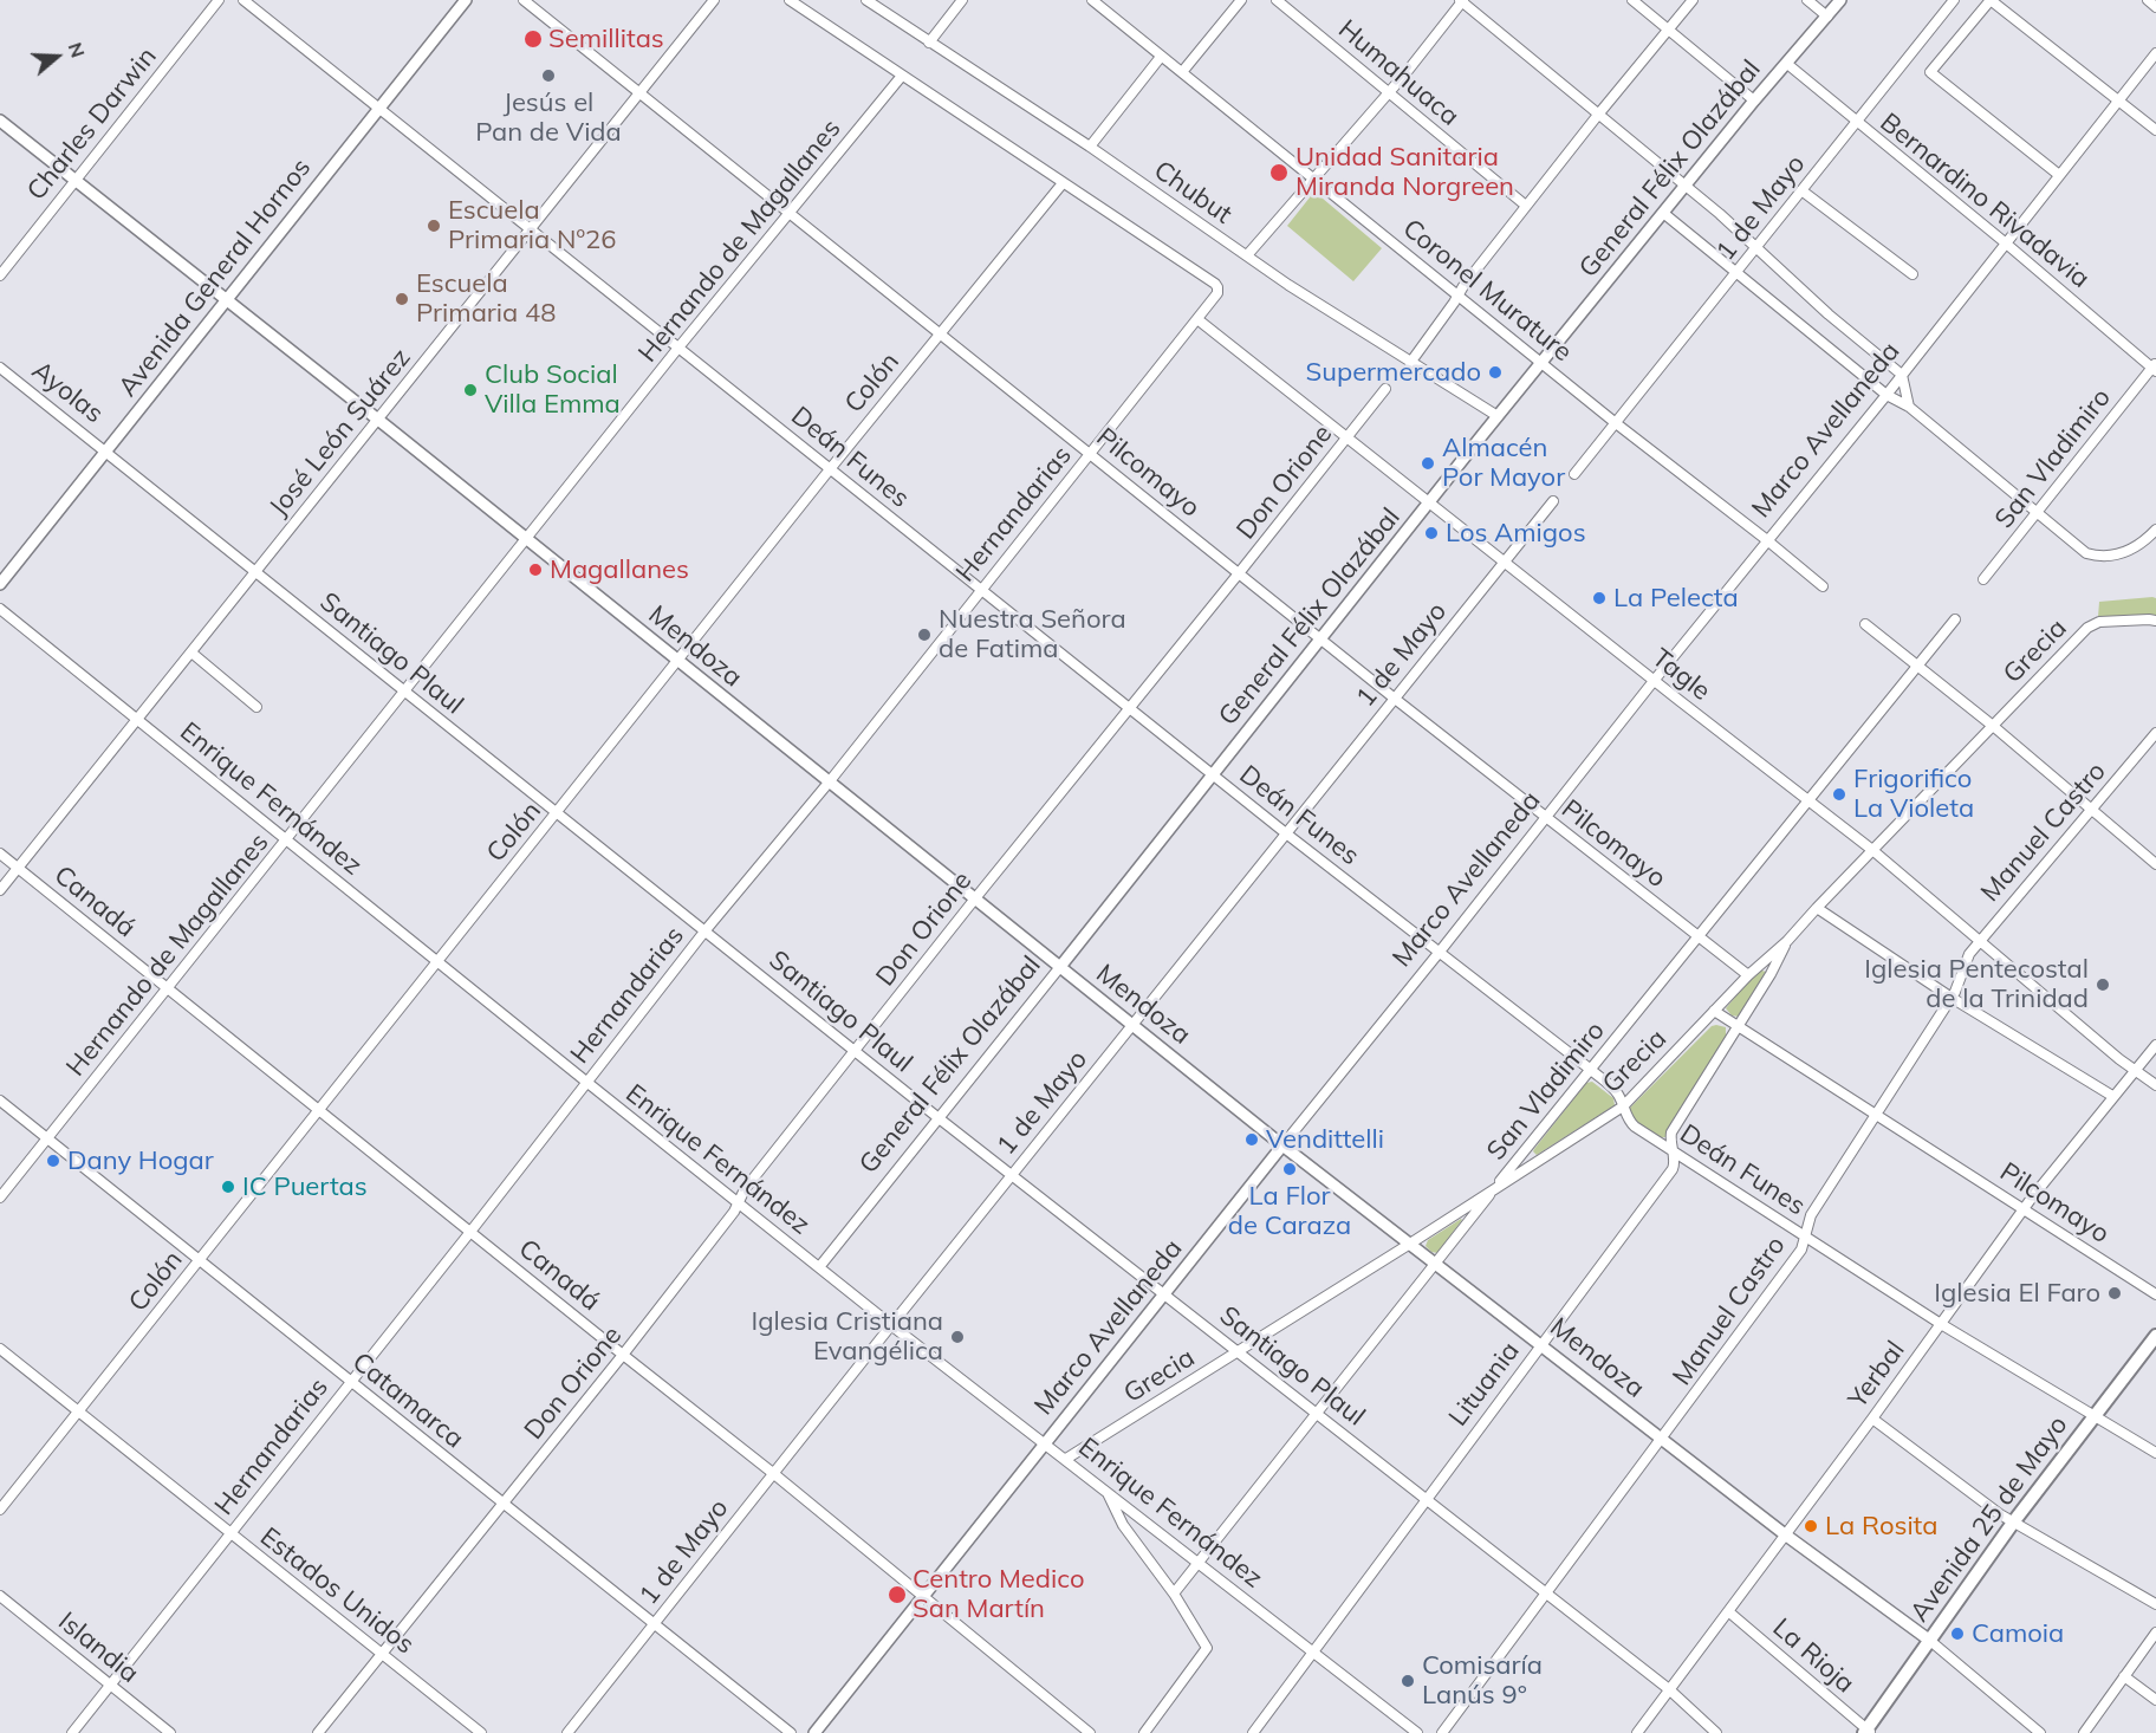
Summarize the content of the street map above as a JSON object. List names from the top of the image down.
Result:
{
  "streets": {
    "main road": ["Avenida 25 de Mayo"],
    "street": [
      "Humahuaca",
      "Charles Darwin",
      "General Félix Olazábal",
      "Chubut",
      "Bernardino Rivadavia",
      "1 de Mayo",
      "Hernando de Magallanes",
      "Avenida General Hornos",
      "Coronel Murature",
      "Colón",
      "Ayolas",
      "Marco Avellaneda",
      "José León Suárez",
      "Deán Funes",
      "San Vladimiro",
      "Pilcomayo",
      "Don Orione",
      "Hernandarias",
      "Mendoza",
      "Grecia",
      "Santiago Plaul",
      "Tagle",
      "Enrique Fernández",
      "Manuel Castro",
      "Canadá",
      "Yerbal",
      "Lituania",
      "Catamarca",
      "Estados Unidos",
      "Islandia",
      "La Rioja"
    ]
  },
  "crossings": [
    ["Charles Darwin", "Mendoza"],
    ["General Félix Olazábal", "Chubut"],
    ["General Félix Olazábal", "Bernardino Rivadavia"],
    ["General Félix Olazábal", "Coronel Murature"],
    ["General Félix Olazábal", "Deán Funes"],
    ["General Félix Olazábal", "Pilcomayo"],
    ["General Félix Olazábal", "Mendoza"],
    ["General Félix Olazábal", "Santiago Plaul"],
    ["General Félix Olazábal", "Tagle"],
    ["General Félix Olazábal", "Enrique Fernández"],
    ["Bernardino Rivadavia", "1 de Mayo"],
    ["Bernardino Rivadavia", "Marco Avellaneda"],
    ["Bernardino Rivadavia", "San Vladimiro"],
    ["1 de Mayo", "Coronel Murature"],
    ["1 de Mayo", "Deán Funes"],
    ["1 de Mayo", "Pilcomayo"],
    ["1 de Mayo", "Mendoza"],
    ["1 de Mayo", "Santiago Plaul"],
    ["1 de Mayo", "Tagle"],
    ["1 de Mayo", "Enrique Fernández"],
    ["1 de Mayo", "Canadá"],
    ["1 de Mayo", "Catamarca"],
    ["Hernando de Magallanes", "Deán Funes"],
    ["Hernando de Magallanes", "Pilcomayo"],
    ["Hernando de Magallanes", "Mendoza"],
    ["Hernando de Magallanes", "Santiago Plaul"],
    ["Hernando de Magallanes", "Enrique Fernández"],
    ["Hernando de Magallanes", "Canadá"],
    ["Hernando de Magallanes", "Catamarca"],
    ["Avenida General Hornos", "Ayolas"],
    ["Avenida General Hornos", "Deán Funes"],
    ["Avenida General Hornos", "Mendoza"],
    ["Avenida General Hornos", "Santiago Plaul"],
    ["Coronel Murature", "Marco Avellaneda"],
    ["Colón", "Deán Funes"],
    ["Colón", "Pilcomayo"],
    ["Colón", "Hernandarias"],
    ["Colón", "Mendoza"],
    ["Colón", "Santiago Plaul"],
    ["Colón", "Enrique Fernández"],
    ["Colón", "Canadá"],
    ["Colón", "Catamarca"],
    ["Colón", "Estados Unidos"],
    ["Ayolas", "Santiago Plaul"],
    ["Marco Avellaneda", "Deán Funes"],
    ["Marco Avellaneda", "Pilcomayo"],
    ["Marco Avellaneda", "Mendoza"],
    ["Marco Avellaneda", "Santiago Plaul"],
    ["Marco Avellaneda", "Tagle"],
    ["Marco Avellaneda", "Enrique Fernández"],
    ["Marco Avellaneda", "Canadá"],
    ["José León Suárez", "Deán Funes"],
    ["José León Suárez", "Pilcomayo"],
    ["José León Suárez", "Mendoza"],
    ["José León Suárez", "Santiago Plaul"],
    ["José León Suárez", "Enrique Fernández"],
    ["José León Suárez", "Canadá"],
    ["Deán Funes", "San Vladimiro"],
    ["Deán Funes", "Don Orione"],
    ["Deán Funes", "Hernandarias"],
    ["Deán Funes", "Grecia"],
    ["Deán Funes", "Manuel Castro"],
    ["Deán Funes", "Yerbal"],
    ["Deán Funes", "Lituania"],
    ["Deán Funes", "Avenida 25 de Mayo"],
    ["San Vladimiro", "Pilcomayo"],
    ["San Vladimiro", "Mendoza"],
    ["San Vladimiro", "Grecia"],
    ["San Vladimiro", "Santiago Plaul"],
    ["San Vladimiro", "Tagle"],
    ["San Vladimiro", "Enrique Fernández"],
    ["Pilcomayo", "Don Orione"],
    ["Pilcomayo", "Hernandarias"],
    ["Pilcomayo", "Grecia"],
    ["Pilcomayo", "Manuel Castro"],
    ["Pilcomayo", "Yerbal"],
    ["Pilcomayo", "Lituania"],
    ["Don Orione", "Mendoza"],
    ["Don Orione", "Santiago Plaul"],
    ["Don Orione", "Tagle"],
    ["Don Orione", "Enrique Fernández"],
    ["Don Orione", "Canadá"],
    ["Don Orione", "Catamarca"],
    ["Don Orione", "Estados Unidos"],
    ["Hernandarias", "Mendoza"],
    ["Hernandarias", "Santiago Plaul"],
    ["Hernandarias", "Tagle"],
    ["Hernandarias", "Enrique Fernández"],
    ["Hernandarias", "Canadá"],
    ["Hernandarias", "Catamarca"],
    ["Hernandarias", "Estados Unidos"],
    ["Hernandarias", "Islandia"],
    ["Mendoza", "Grecia"],
    ["Mendoza", "Manuel Castro"],
    ["Mendoza", "Yerbal"],
    ["Mendoza", "Lituania"],
    ["Mendoza", "Avenida 25 de Mayo"],
    ["Grecia", "Santiago Plaul"],
    ["Grecia", "Tagle"],
    ["Grecia", "Enrique Fernández"],
    ["Grecia", "Lituania"],
    ["Santiago Plaul", "Manuel Castro"],
    ["Santiago Plaul", "Yerbal"],
    ["Santiago Plaul", "Lituania"],
    ["Tagle", "Manuel Castro"],
    ["Tagle", "Yerbal"],
    ["Enrique Fernández", "Lituania"],
    ["Yerbal", "La Rioja"],
    ["Avenida 25 de Mayo", "La Rioja"]
  ],
  "places": [
    "Semillitas",
    "Jesús el Pan de Vida",
    "Unidad Sanitaria Miranda Norgreen",
    "Escuela Primaria Nº26",
    "Escuela Primaria 48",
    "Supermercado",
    "Club Social Villa Emma",
    "Almacén Por Mayor",
    "Los Amigos",
    "Magallanes",
    "La Pelecta",
    "Nuestra Señora de Fatima",
    "Frigorifico La Violeta",
    "Iglesia Pentecostal de la Trinidad",
    "Vendittelli",
    "Dany Hogar",
    "La Flor de Caraza",
    "IC Puertas",
    "Iglesia El Faro",
    "Iglesia Cristiana Evangélica",
    "La Rosita",
    "Centro Medico San Martín",
    "Camoia",
    "Comisaría Lanús 9°"
  ],
  "north": "right"
}
